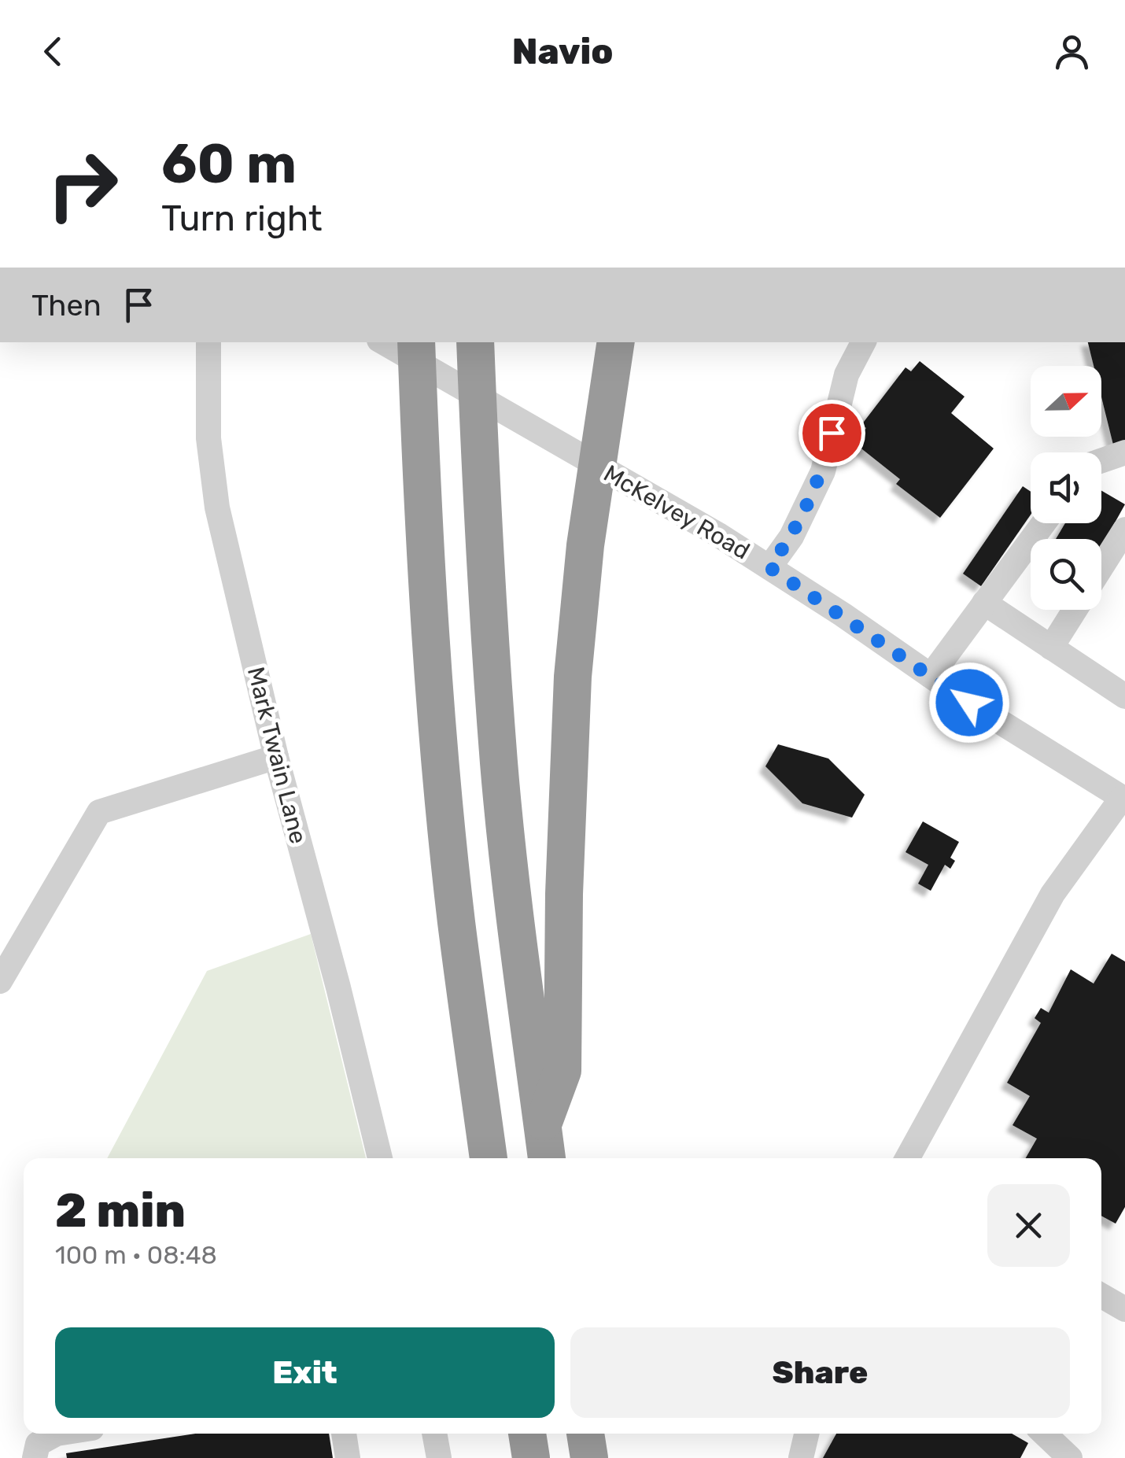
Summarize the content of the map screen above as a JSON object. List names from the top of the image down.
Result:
{
  "streets": {
    "street": ["McKelvey Road", "Mark Twain Lane"]
  },
  "north": "right",
  "page": {
    "header": "Navio",
    "turn": ["60 m", "Turn right"],
    "then": "Then",
    "heading": ["2 min", "100 m · 08:48"],
    "buttons": ["Exit", "Share"]
  }
}
